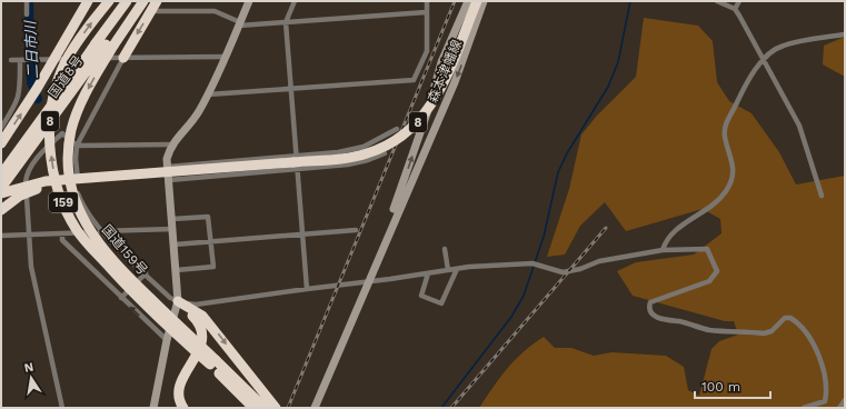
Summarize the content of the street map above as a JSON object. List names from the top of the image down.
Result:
{
  "streets": {
    "highway": [
      "国道8号",
      "8",
      "159",
      "国道159号"
    ],
    "main road": ["森本津幡線"]
  },
  "crossings": [
    ["国道8号", "国道159号"]
  ],
  "water": ["二日市川"],
  "scale_bar": "100 m",
  "north": "top"
}
